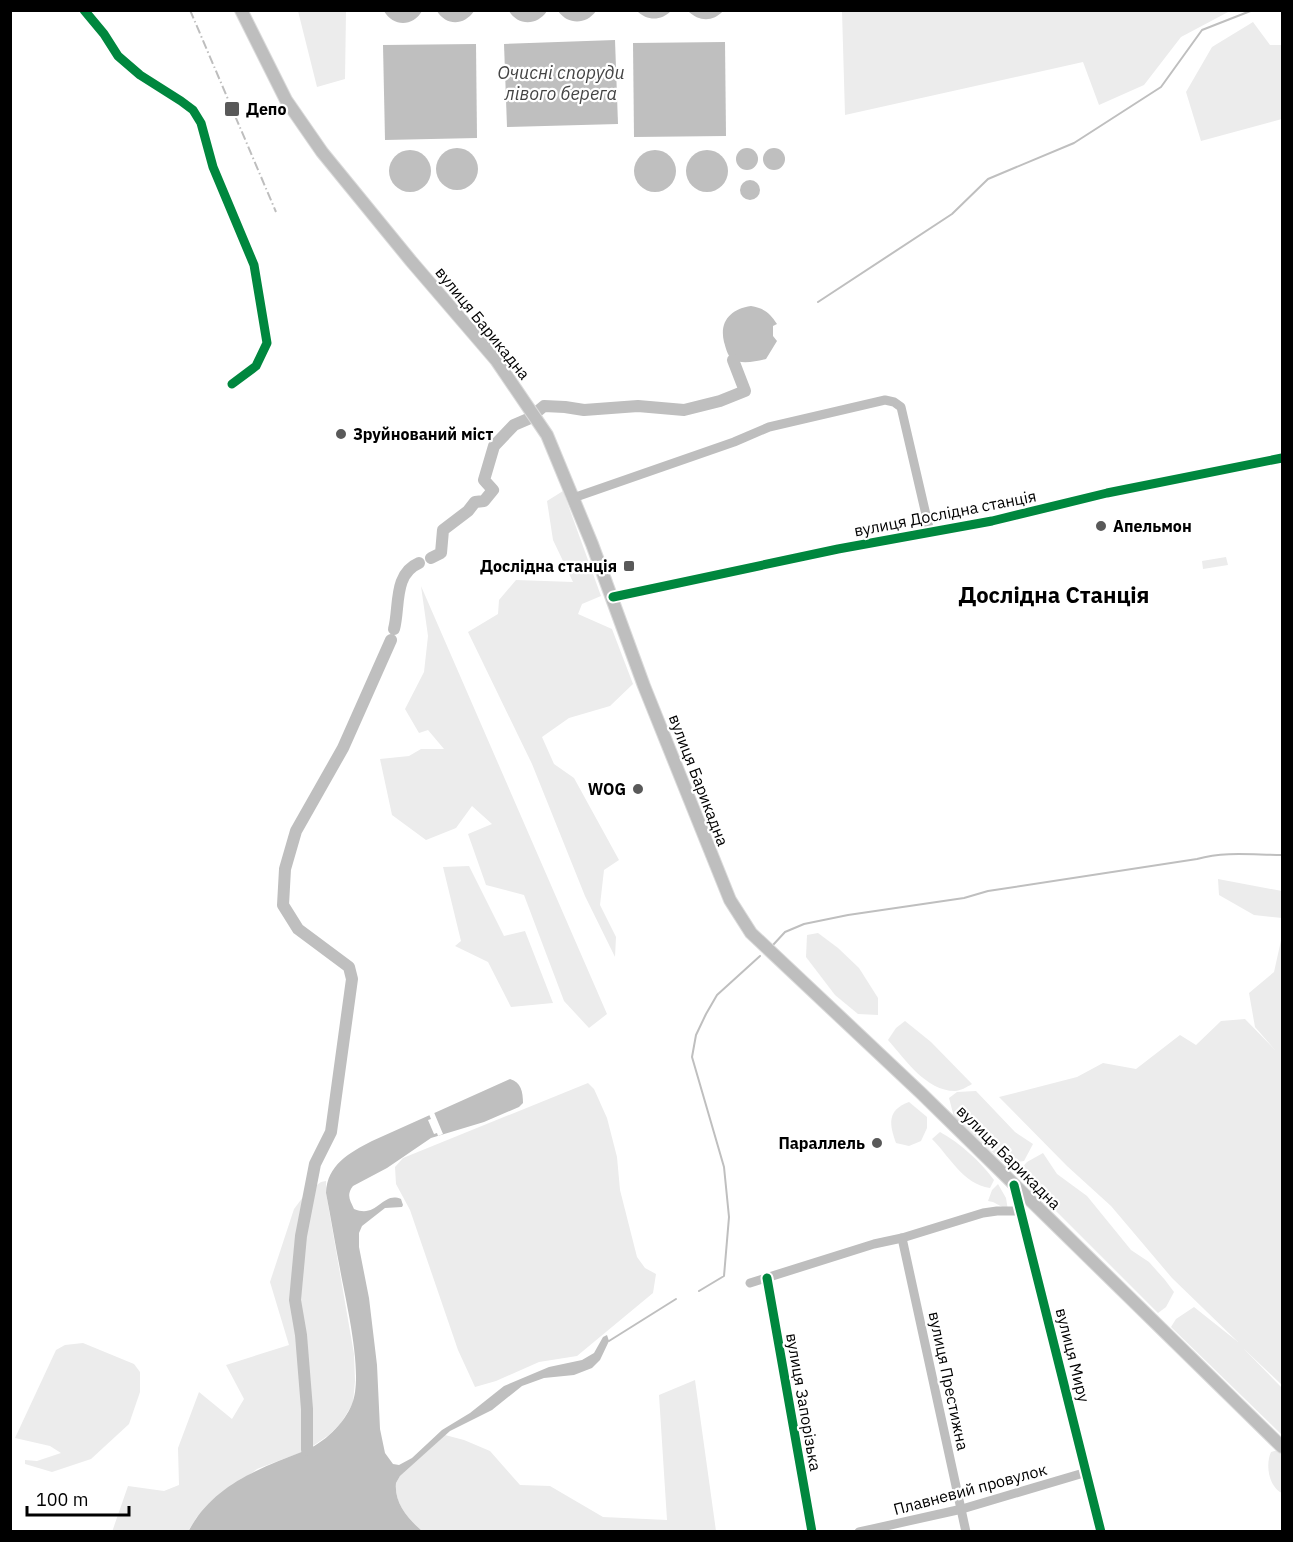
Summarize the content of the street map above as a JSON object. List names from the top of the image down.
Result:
{
  "streets": {
    "main road": ["вулиця Барикадна"],
    "street": [
      "вулиця Дослідна станція",
      "вулиця Миру",
      "вулиця Престижна",
      "вулиця Запорізька",
      "Плавневий провулок"
    ]
  },
  "crossings": [
    ["вулиця Барикадна", "вулиця Дослідна станція"],
    ["вулиця Барикадна", "вулиця Миру"],
    ["вулиця Миру", "Плавневий провулок"],
    ["вулиця Престижна", "Плавневий провулок"]
  ],
  "districts": ["Дослідна Станція"],
  "water": ["Очисні споруди лівого берега"],
  "places": {
    "transit": ["Депо", "Дослідна станція"],
    "other": [
      "Зруйнований міст",
      "Апельмон",
      "WOG",
      "Параллель"
    ]
  },
  "scale_bar": "100 m"
}
